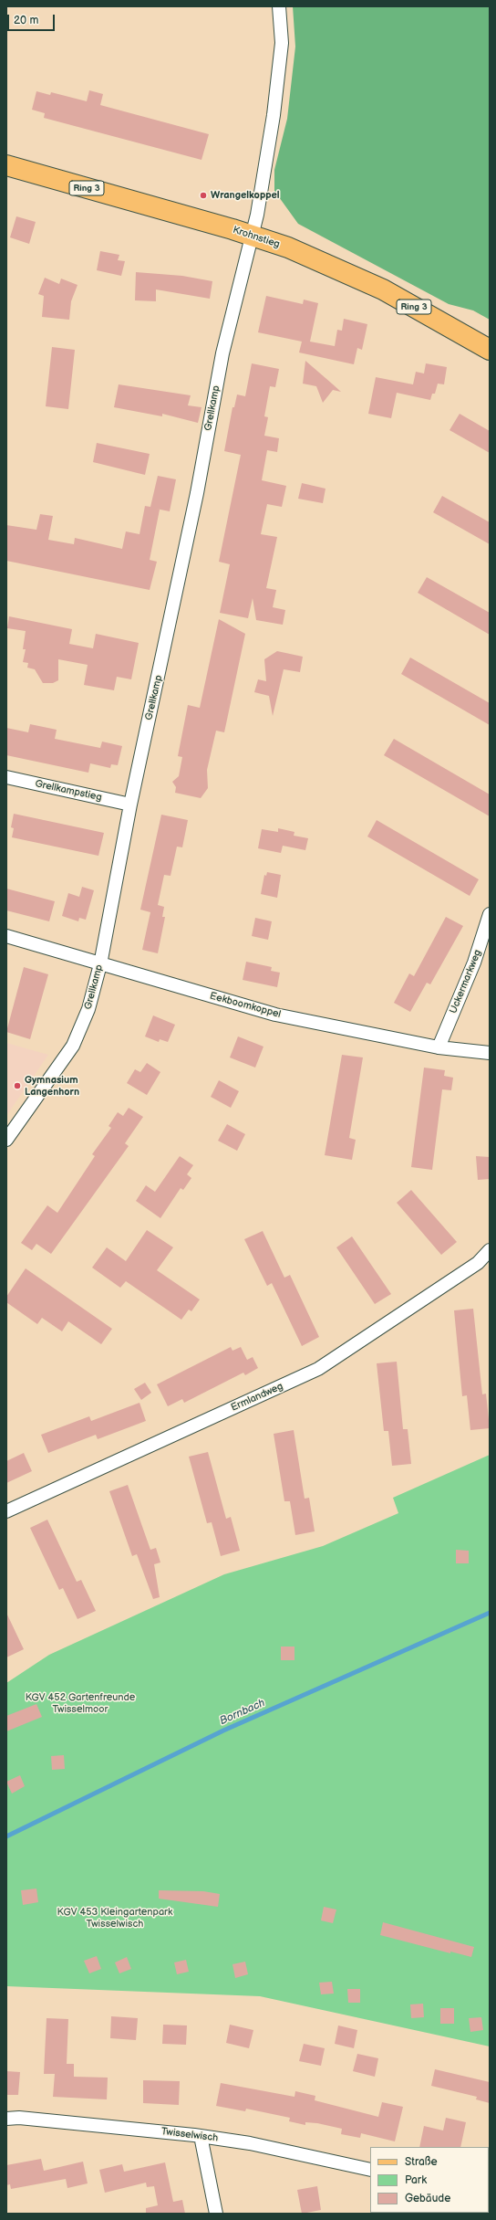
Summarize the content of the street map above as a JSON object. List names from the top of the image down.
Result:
{
  "streets": {
    "main road": ["Ring 3", "Krohnstieg"],
    "street": [
      "Grellkamp",
      "Grellkampstieg",
      "Uckermarkweg",
      "Eekboomkoppel",
      "Ermlandweg",
      "Twisselwisch"
    ]
  },
  "crossings": [
    ["Krohnstieg", "Grellkamp"],
    ["Grellkamp", "Grellkampstieg"],
    ["Grellkamp", "Eekboomkoppel"],
    ["Uckermarkweg", "Eekboomkoppel"]
  ],
  "water": ["Bornbach"],
  "parks": ["KGV 452 Gartenfreunde Twisselmoor", "KGV 453 Kleingartenpark Twisselwisch"],
  "places": ["Wrangelkoppel", "Gymnasium Langenhorn"],
  "legend": ["Straße", "Park", "Gebäude"],
  "scale_bar": "20 m"
}
